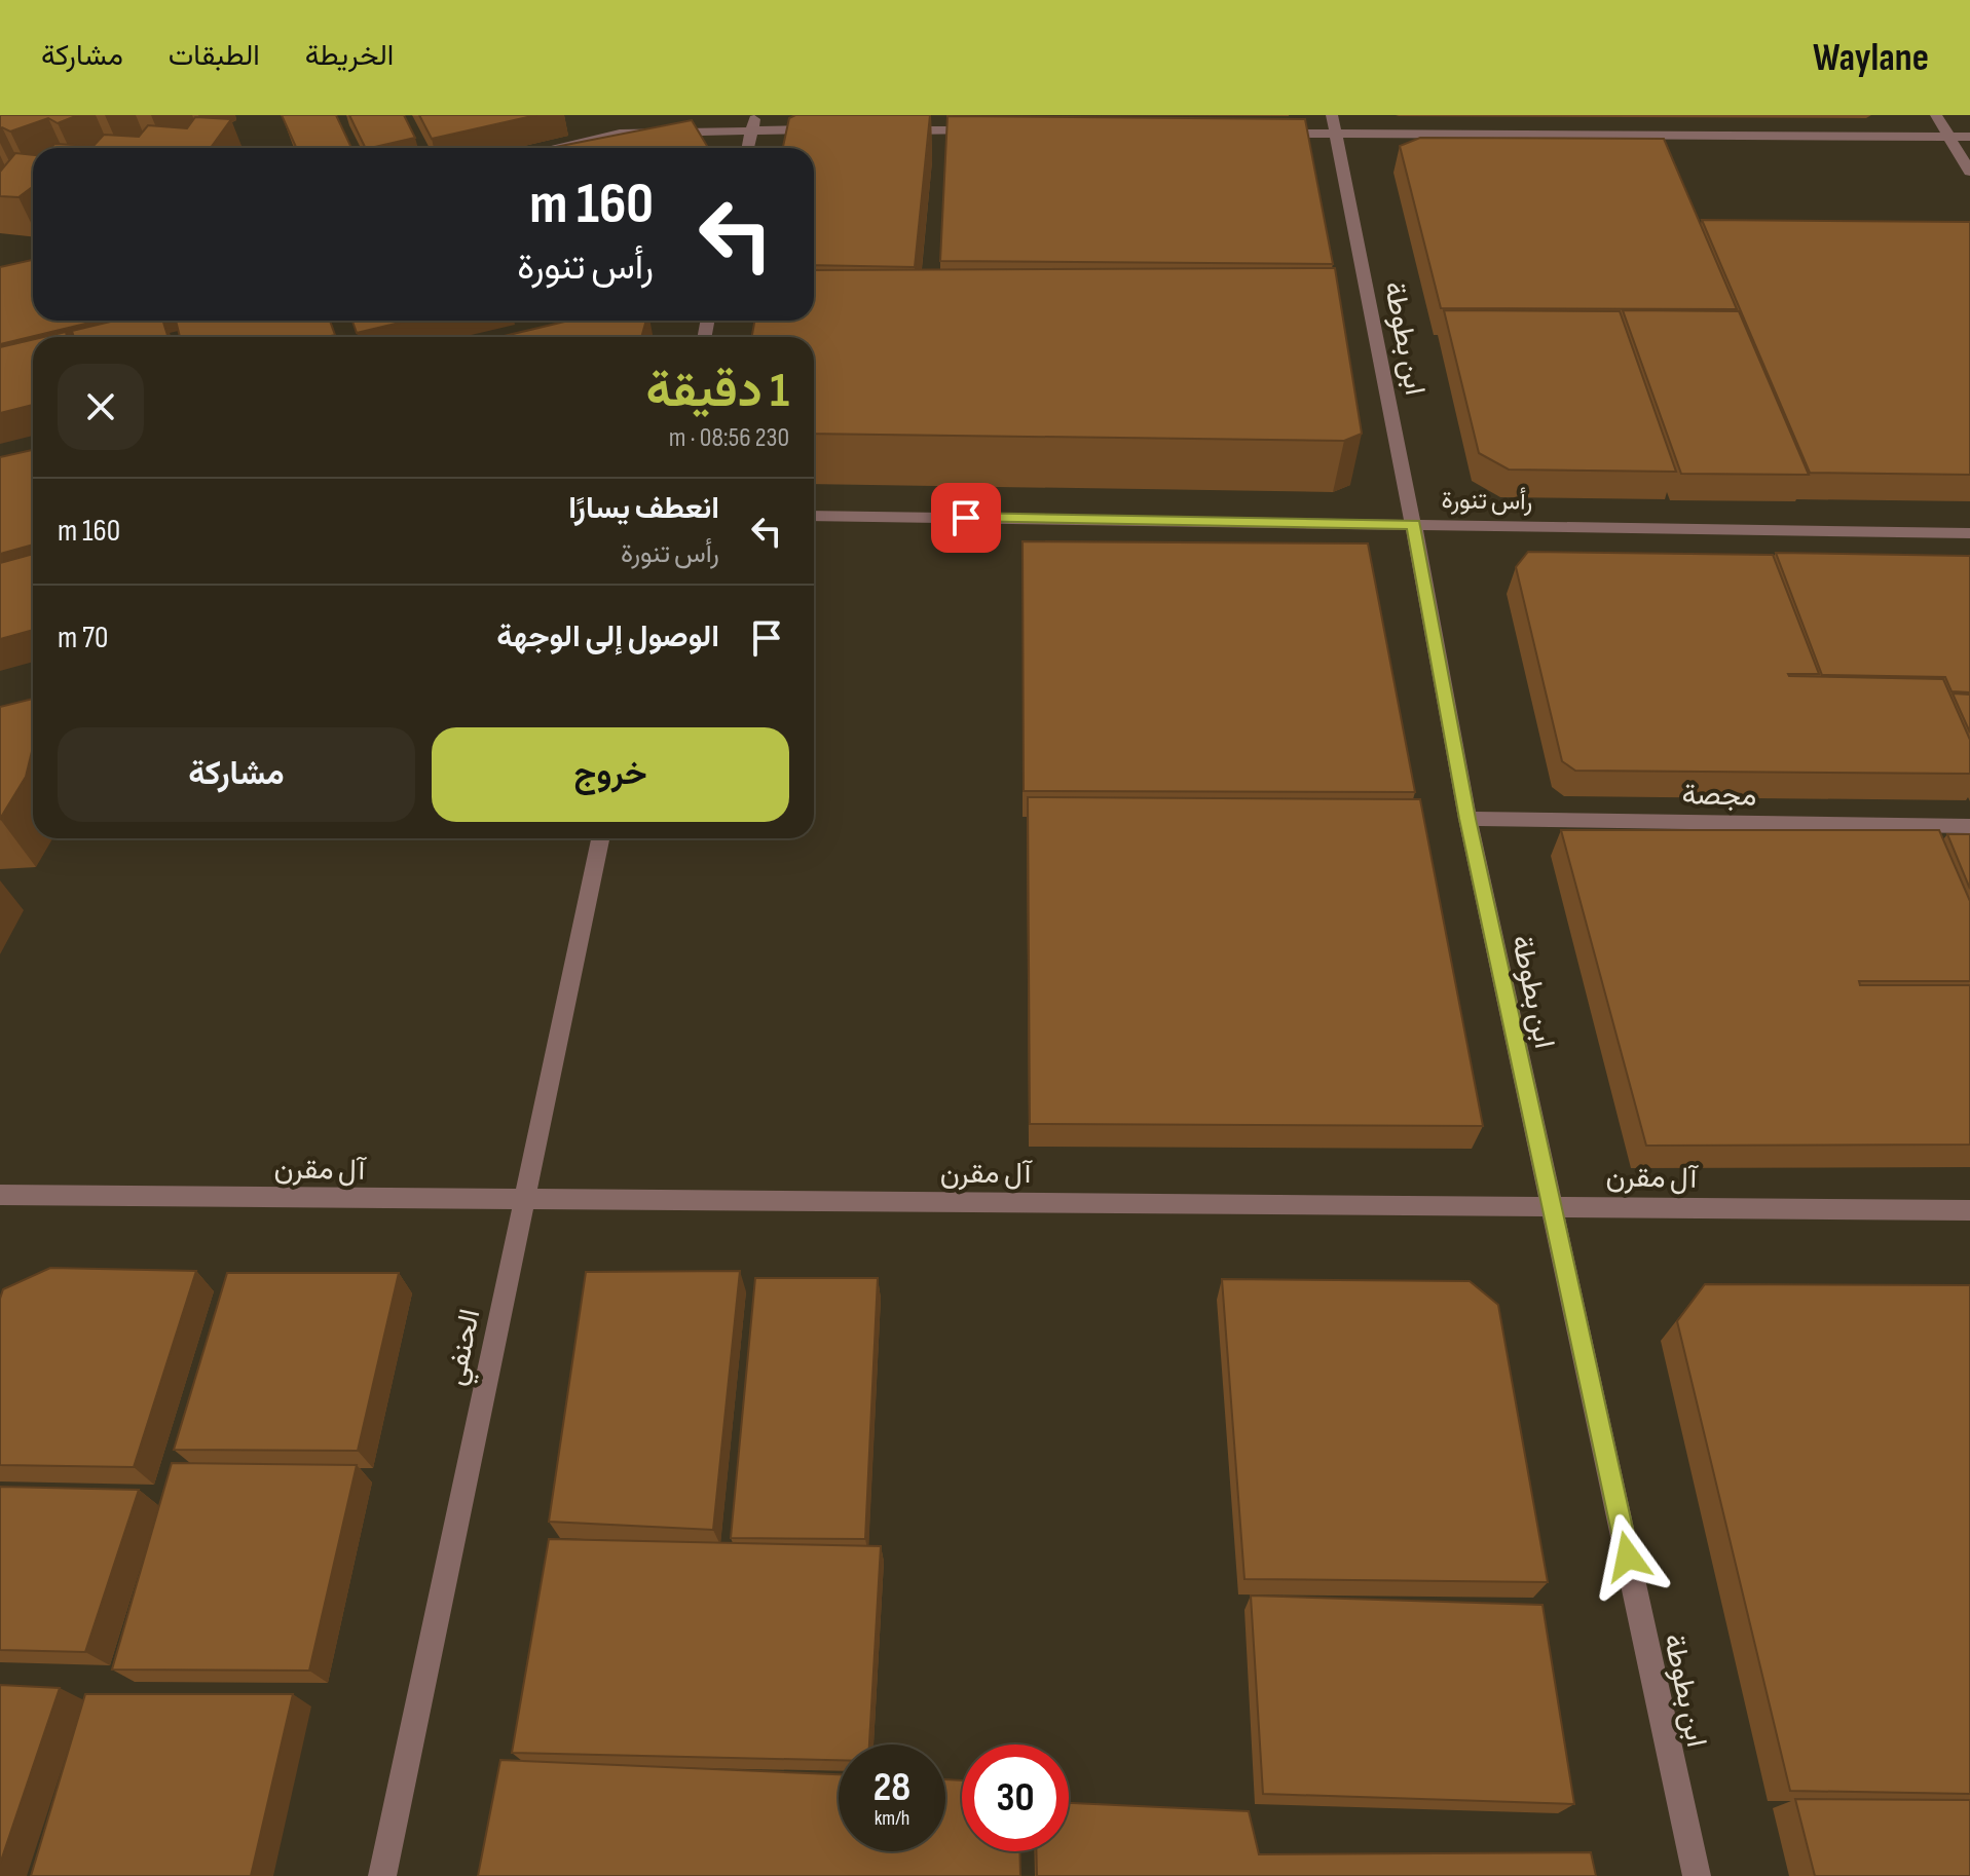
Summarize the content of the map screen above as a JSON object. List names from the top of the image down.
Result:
{
  "streets": {
    "street": [
      "ابن بطوطة",
      "رأس تنورة",
      "مجصة",
      "آل مقرن",
      "الحنفي"
    ]
  },
  "crossings": [
    ["ابن بطوطة", "رأس تنورة"],
    ["ابن بطوطة", "مجصة"],
    ["ابن بطوطة", "آل مقرن"],
    ["آل مقرن", "الحنفي"]
  ],
  "page": {
    "header": "Waylane",
    "nav": ["الخريطة", "الطبقات", "مشاركة"],
    "turn": ["160 m", "رأس تنورة"],
    "heading": ["1 دقيقة", "230 m · 08:56"],
    "list": [
      {
        "name": "انعطف يسارًا",
        "note": "رأس تنورة",
        "value": "160 m"
      },
      {
        "name": "الوصول إلى الوجهة",
        "value": "70 m"
      }
    ],
    "buttons": ["خروج", "مشاركة"],
    "speed": "28 km/h",
    "limit": "30"
  }
}
